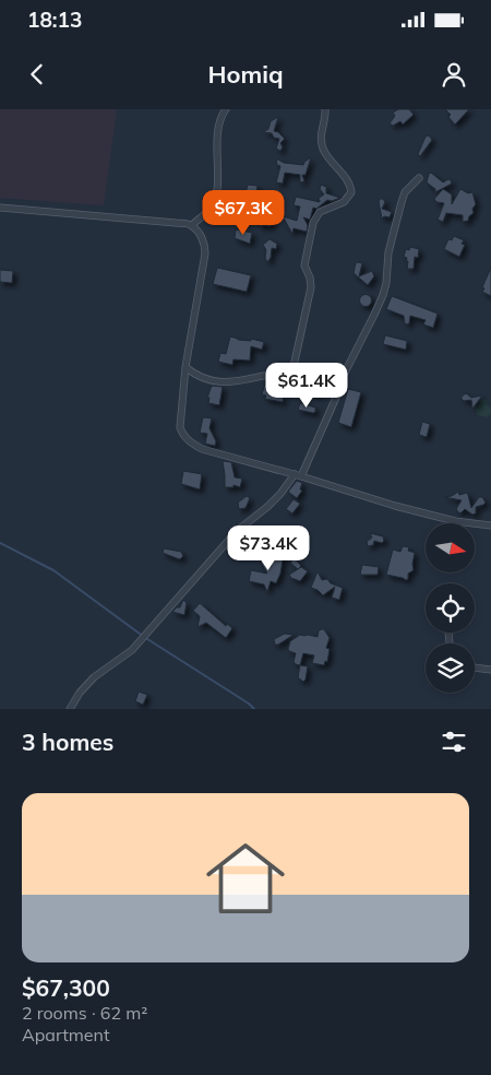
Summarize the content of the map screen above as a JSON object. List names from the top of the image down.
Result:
{
  "north": "right",
  "page": {
    "status": "18:13",
    "header": "Homiq",
    "price": ["$67.3K", "$61.4K", "$73.4K"],
    "heading": "3 homes",
    "list": [
      {
        "name": "$67,300",
        "note": "2 rooms · 62 m² · Apartment"
      }
    ]
  }
}
